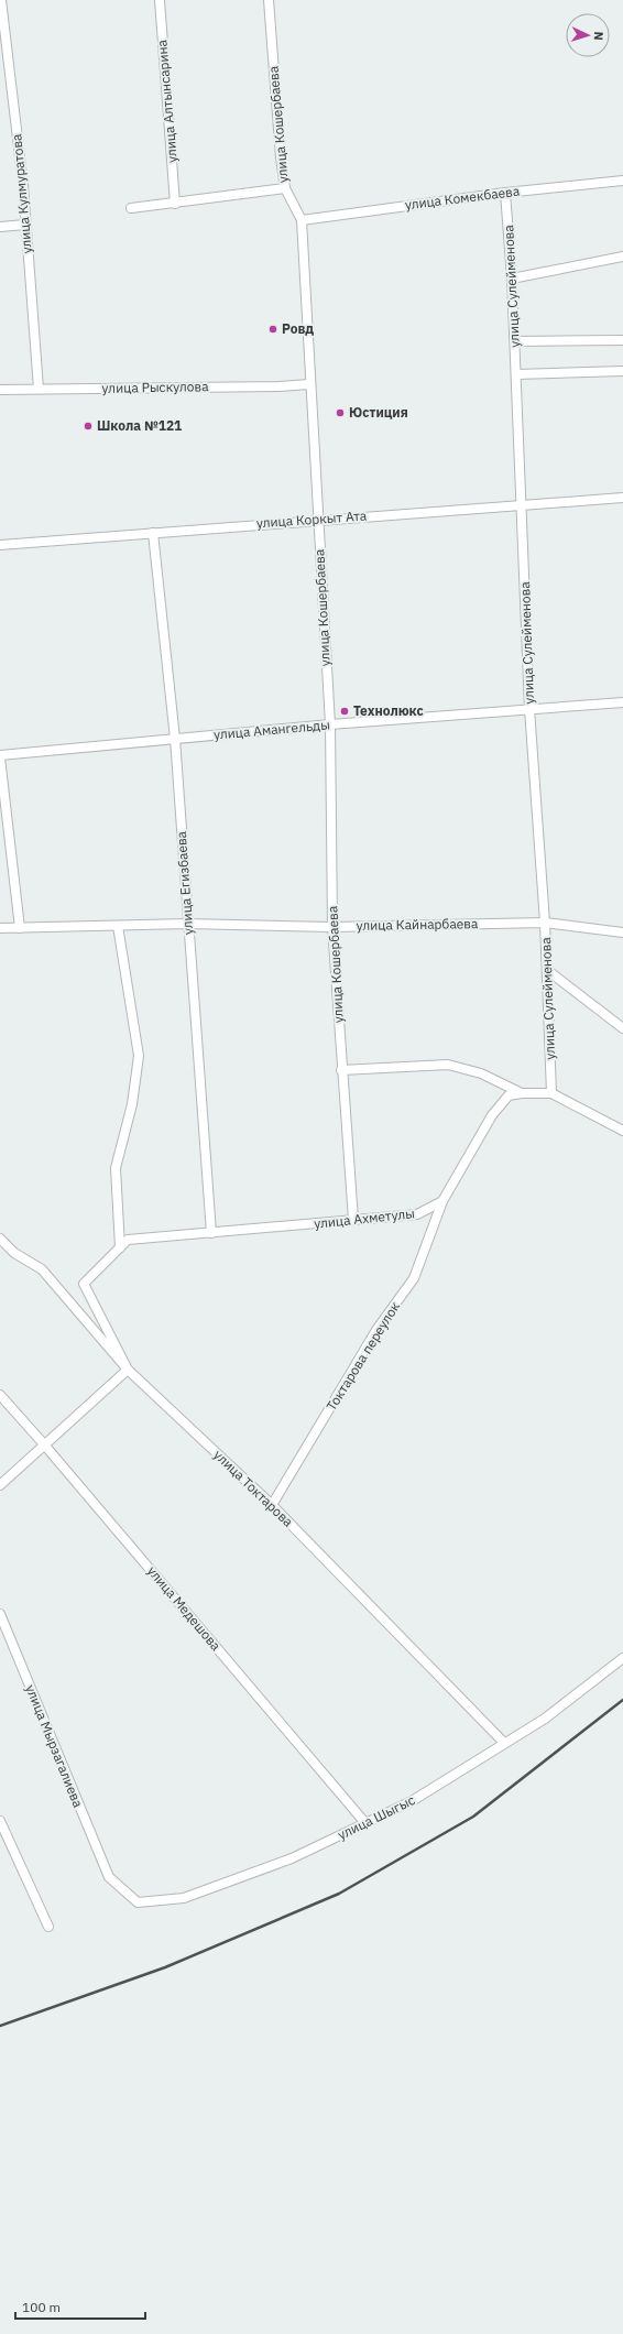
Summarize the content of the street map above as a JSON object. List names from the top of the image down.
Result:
{
  "streets": {
    "street": [
      "улица Алтынсарина",
      "улица Кошербаева",
      "улица Кулмуратова",
      "улица Комекбаева",
      "улица Сулейменова",
      "улица Рыскулова",
      "улица Коркыт Ата",
      "улица Амангельды",
      "улица Егизбаева",
      "улица Кайнарбаева",
      "улица Ахметулы",
      "Токтарова переулок",
      "улица Токтарова",
      "улица Медешова",
      "улица Мырзагалиева",
      "улица Шыгыс"
    ]
  },
  "crossings": [
    ["улица Кошербаева", "улица Комекбаева"],
    ["улица Кошербаева", "улица Рыскулова"],
    ["улица Кошербаева", "улица Коркыт Ата"],
    ["улица Кошербаева", "улица Амангельды"],
    ["улица Кошербаева", "улица Кайнарбаева"],
    ["улица Кошербаева", "улица Ахметулы"],
    ["улица Кулмуратова", "улица Рыскулова"],
    ["улица Комекбаева", "улица Сулейменова"],
    ["улица Сулейменова", "улица Коркыт Ата"],
    ["улица Сулейменова", "улица Амангельды"],
    ["улица Сулейменова", "улица Кайнарбаева"],
    ["улица Коркыт Ата", "улица Егизбаева"],
    ["улица Амангельды", "улица Егизбаева"],
    ["улица Егизбаева", "улица Кайнарбаева"],
    ["улица Егизбаева", "улица Ахметулы"],
    ["улица Ахметулы", "Токтарова переулок"],
    ["улица Ахметулы", "улица Токтарова"],
    ["Токтарова переулок", "улица Токтарова"],
    ["улица Токтарова", "улица Шыгыс"],
    ["улица Медешова", "улица Шыгыс"],
    ["улица Мырзагалиева", "улица Шыгыс"]
  ],
  "places": [
    "Ровд",
    "Юстиция",
    "Школа №121",
    "Технолюкс"
  ],
  "scale_bar": "100 m",
  "north": "right"
}
